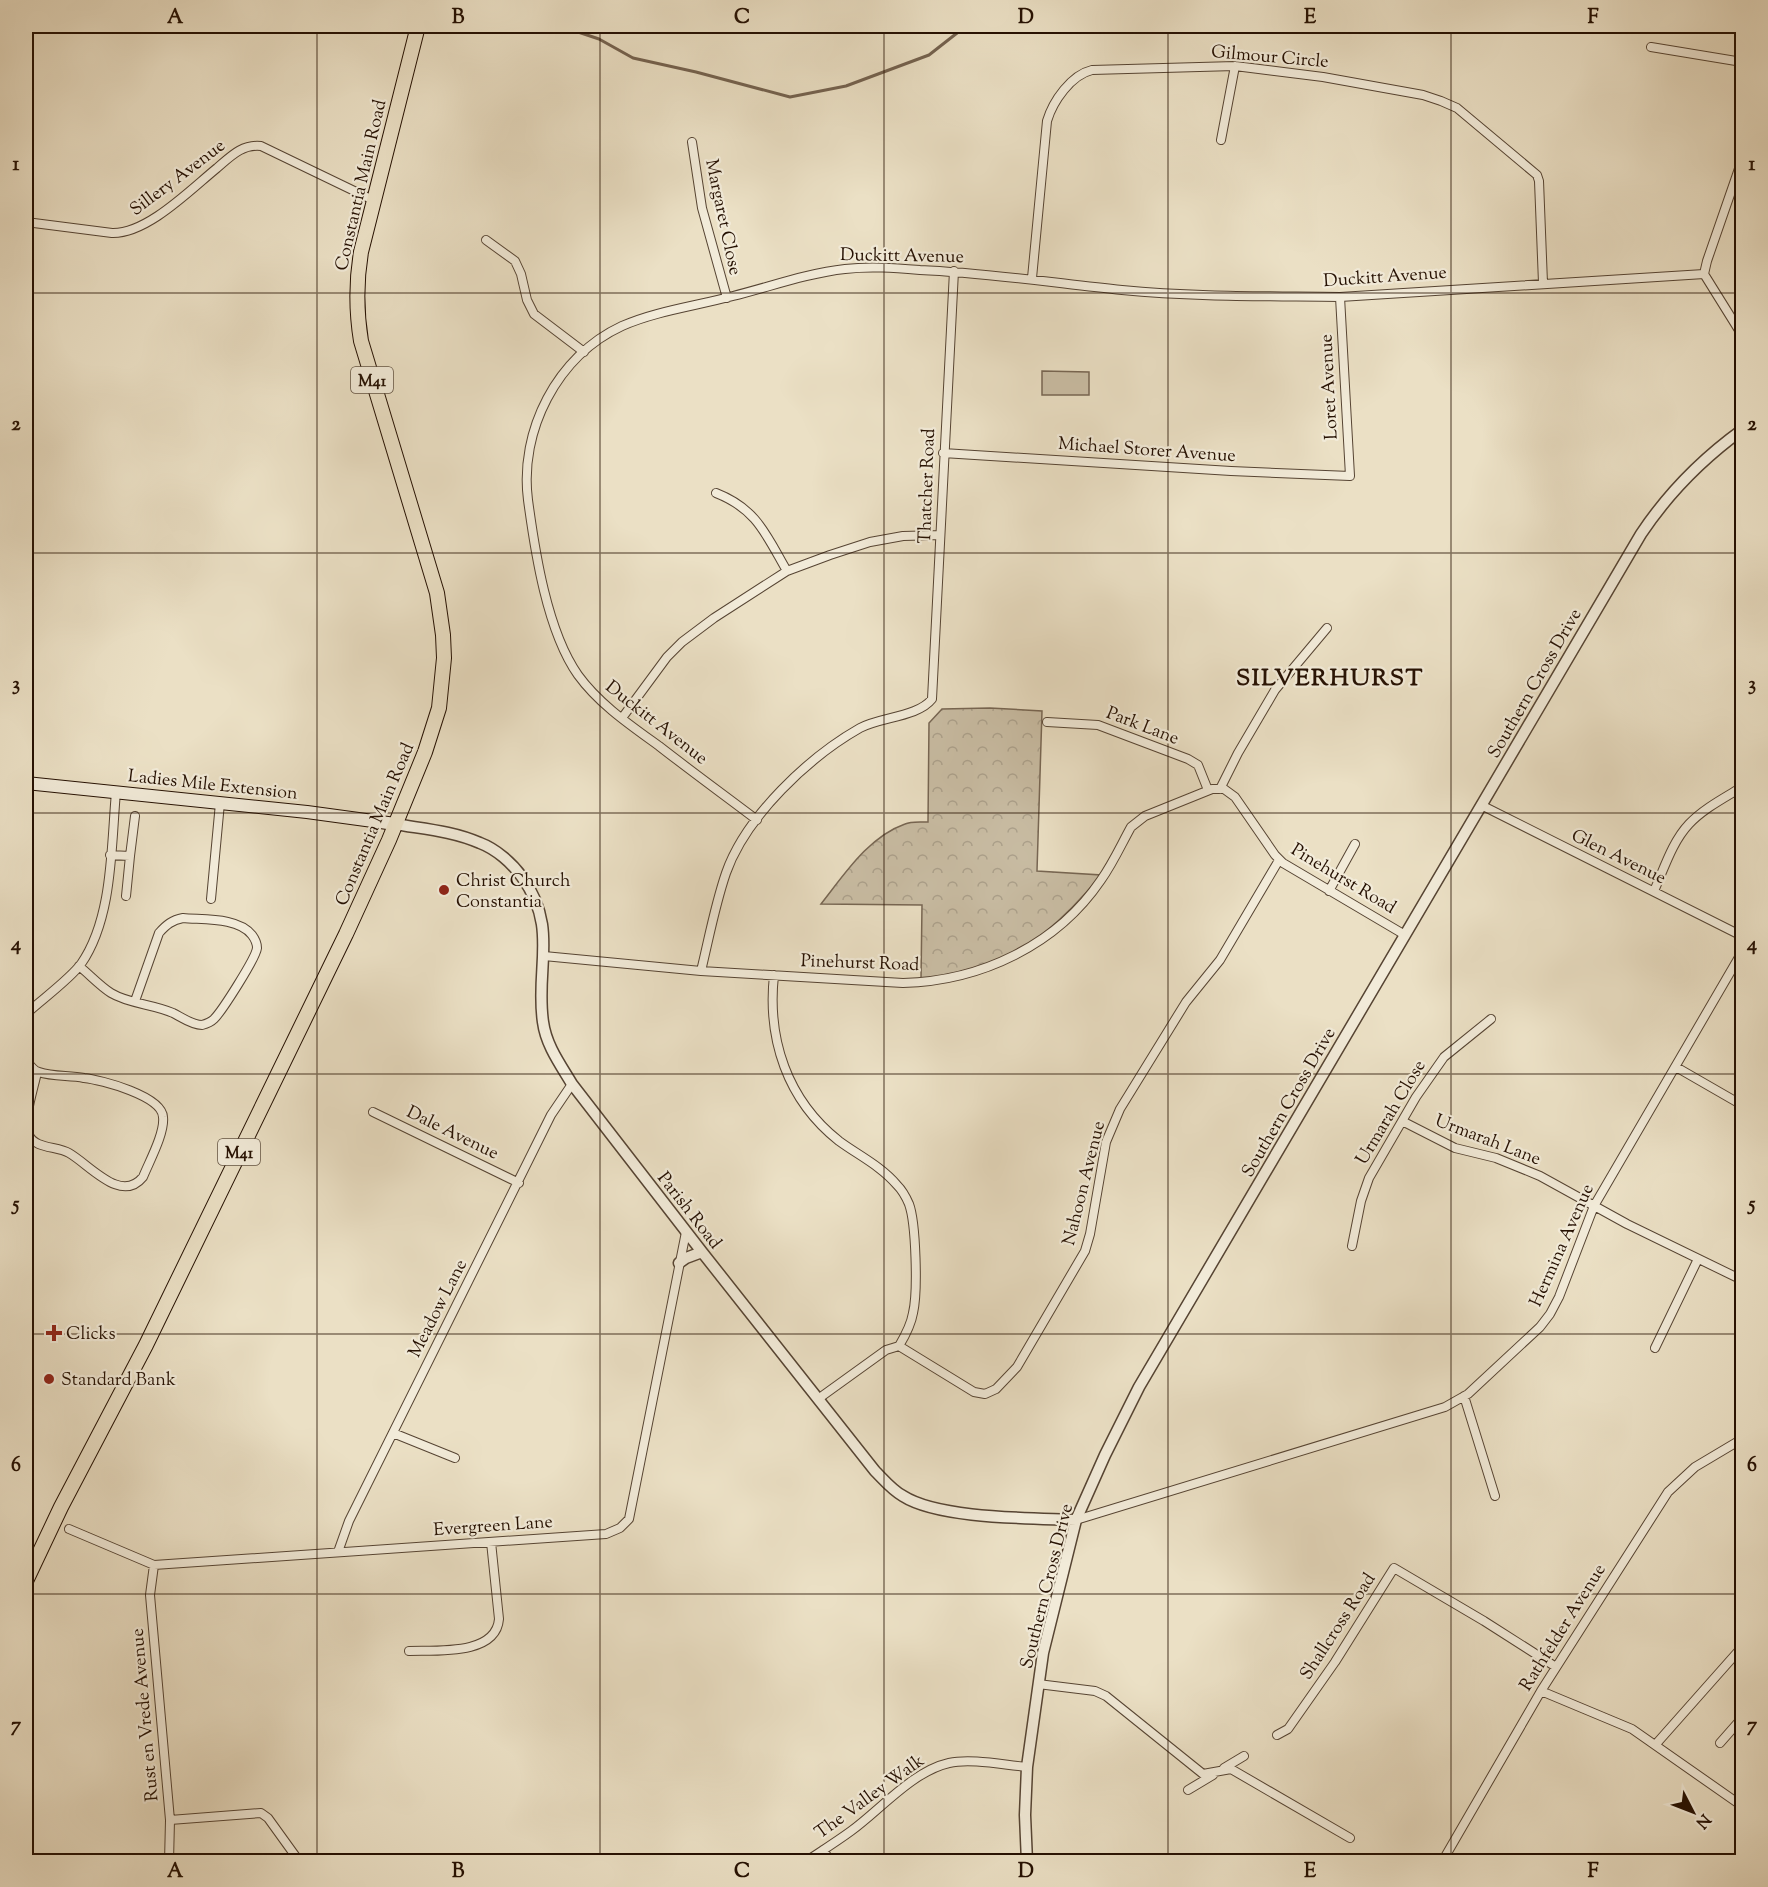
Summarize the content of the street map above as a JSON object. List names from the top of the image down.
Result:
{
  "streets": {
    "main road": ["Constantia Main Road", "M41", "Ladies Mile Extension"],
    "street": [
      "Gilmour Circle",
      "Sillery Avenue",
      "Margaret Close",
      "Duckitt Avenue",
      "Loret Avenue",
      "Michael Storer Avenue",
      "Thatcher Road",
      "Southern Cross Drive",
      "Park Lane",
      "Glen Avenue",
      "Pinehurst Road",
      "Urmarah Close",
      "Dale Avenue",
      "Urmarah Lane",
      "Nahoon Avenue",
      "Parish Road",
      "Hermina Avenue",
      "Meadow Lane",
      "Evergreen Lane",
      "Shallcross Road",
      "Rathfelder Avenue",
      "Rust en Vrede Avenue",
      "The Valley Walk"
    ]
  },
  "crossings": [
    ["Gilmour Circle", "Duckitt Avenue"],
    ["Sillery Avenue", "Constantia Main Road"],
    ["Constantia Main Road", "Ladies Mile Extension"],
    ["Constantia Main Road", "Parish Road"],
    ["Margaret Close", "Duckitt Avenue"],
    ["Duckitt Avenue", "Loret Avenue"],
    ["Duckitt Avenue", "Thatcher Road"],
    ["Loret Avenue", "Michael Storer Avenue"],
    ["Michael Storer Avenue", "Thatcher Road"],
    ["Southern Cross Drive", "Glen Avenue"],
    ["Southern Cross Drive", "Pinehurst Road"],
    ["Southern Cross Drive", "Parish Road"],
    ["Southern Cross Drive", "Hermina Avenue"],
    ["Southern Cross Drive", "The Valley Walk"],
    ["Park Lane", "Pinehurst Road"],
    ["Ladies Mile Extension", "Parish Road"],
    ["Pinehurst Road", "Nahoon Avenue"],
    ["Pinehurst Road", "Parish Road"],
    ["Urmarah Close", "Urmarah Lane"],
    ["Dale Avenue", "Meadow Lane"],
    ["Urmarah Lane", "Hermina Avenue"],
    ["Parish Road", "Hermina Avenue"],
    ["Parish Road", "Meadow Lane"],
    ["Parish Road", "Evergreen Lane"],
    ["Meadow Lane", "Evergreen Lane"],
    ["Evergreen Lane", "Rust en Vrede Avenue"],
    ["Shallcross Road", "Rathfelder Avenue"]
  ],
  "districts": ["SILVERHURST"],
  "places": {
    "other": ["Christ Church Constantia", "Standard Bank"],
    "health": ["Clicks"]
  },
  "north": "bottom right",
  "grid": {
    "columns": [
      "A",
      "B",
      "C",
      "D",
      "E",
      "F"
    ],
    "rows": [
      "1",
      "2",
      "3",
      "4",
      "5",
      "6",
      "7"
    ]
  }
}
